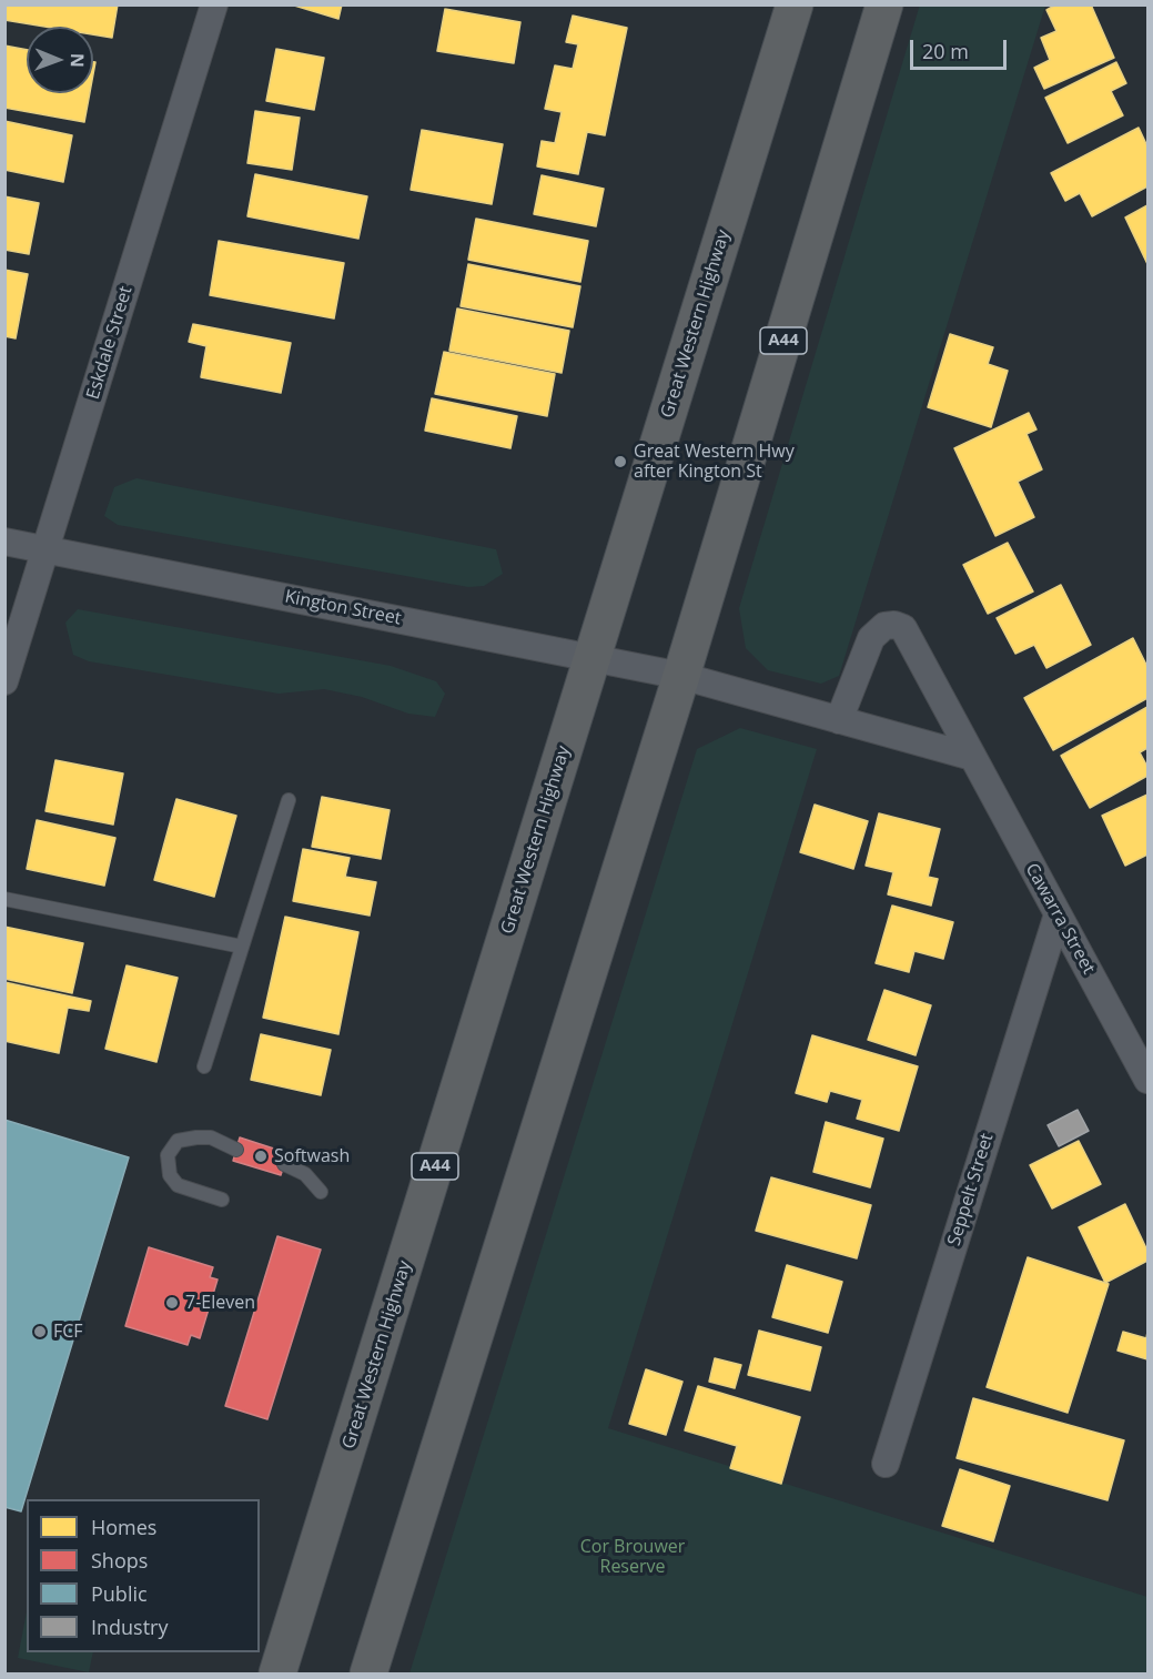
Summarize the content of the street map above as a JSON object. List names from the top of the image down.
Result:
{
  "streets": {
    "highway": ["Great Western Highway", "A44"],
    "street": [
      "Eskdale Street",
      "Kington Street",
      "Cawarra Street",
      "Seppelt Street"
    ]
  },
  "crossings": [
    ["Great Western Highway", "Kington Street"],
    ["A44", "Kington Street"],
    ["Eskdale Street", "Kington Street"],
    ["Cawarra Street", "Seppelt Street"]
  ],
  "parks": ["Cor Brouwer Reserve"],
  "places": [
    "Great Western Hwy after Kington St",
    "Softwash",
    "7-Eleven",
    "FCF"
  ],
  "legend": [
    "Homes",
    "Shops",
    "Public",
    "Industry"
  ],
  "scale_bar": "20 m",
  "north": "right"
}
